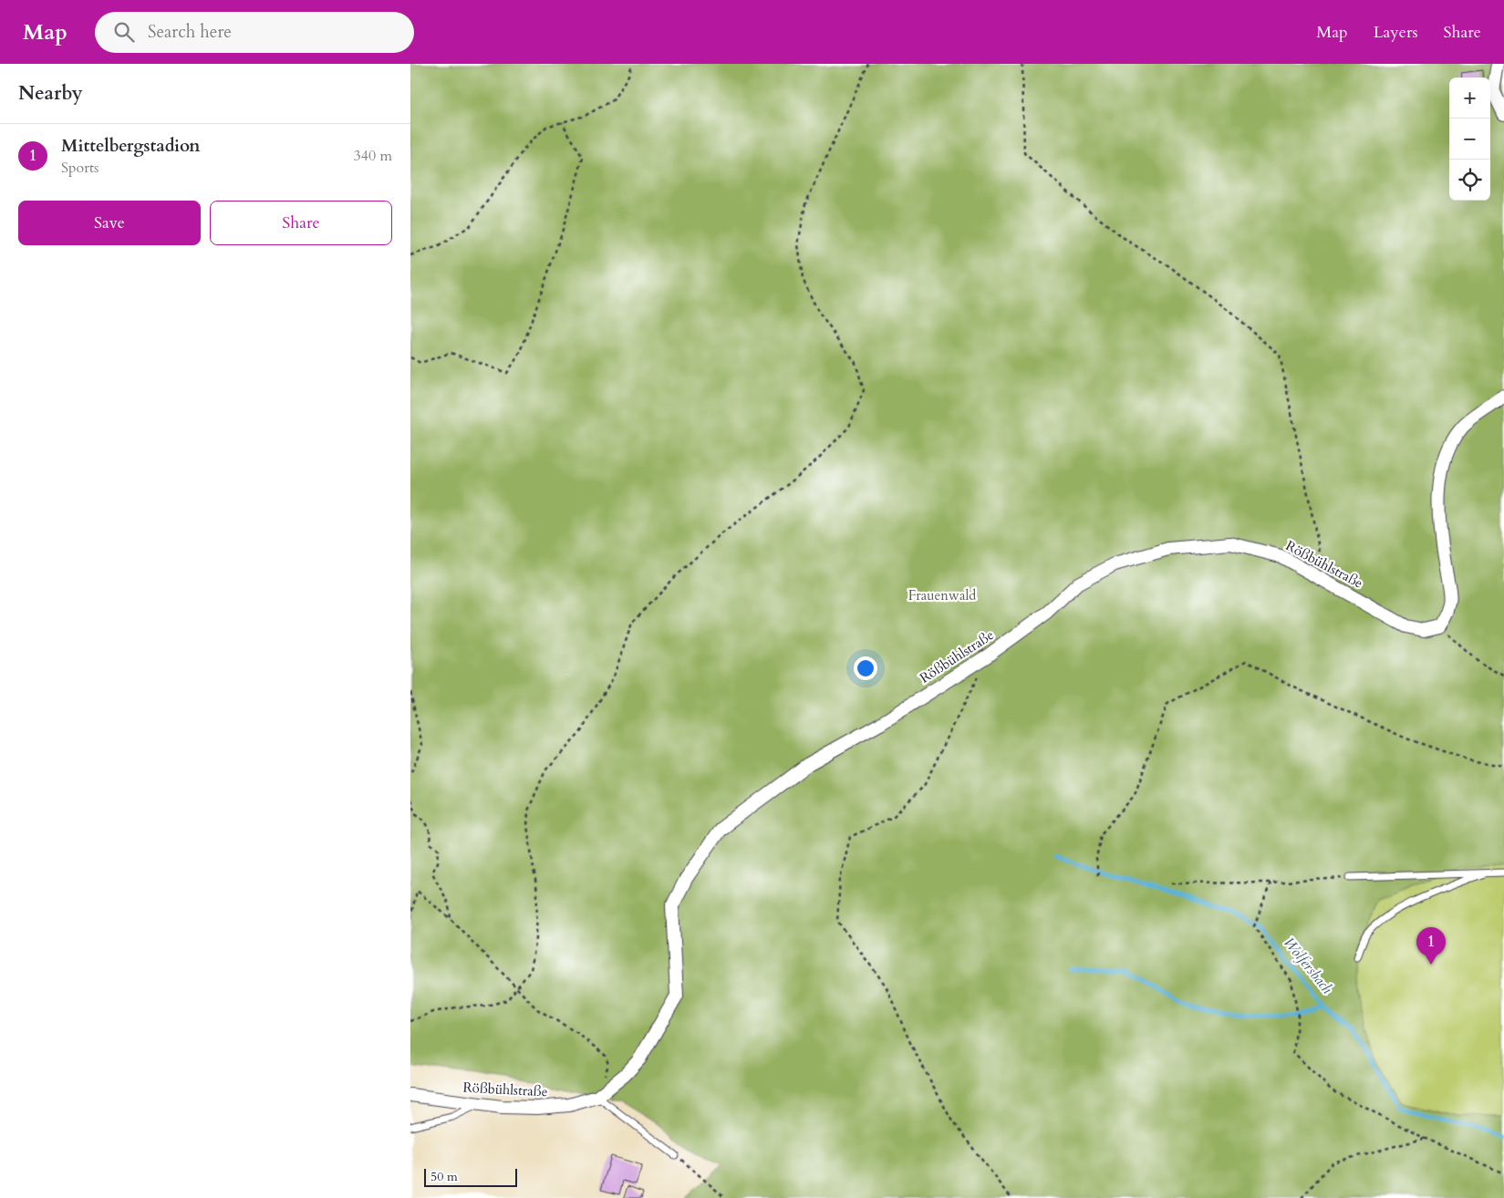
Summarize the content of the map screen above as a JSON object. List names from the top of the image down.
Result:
{
  "streets": {
    "street": ["Rößbühlstraße"]
  },
  "water": ["Wolfersbach"],
  "parks": ["Frauenwald"],
  "scale_bar": "50 m",
  "page": {
    "header": "Map",
    "search": "Search here",
    "nav": ["Map", "Layers", "Share"],
    "heading": "Nearby",
    "map_buttons": ["+", "−"],
    "list": [
      {
        "mark": "1",
        "name": "Mittelbergstadion",
        "note": "Sports",
        "value": "340 m"
      }
    ],
    "buttons": ["Save", "Share"],
    "pins": "1",
    "scale": "50 m"
  }
}
